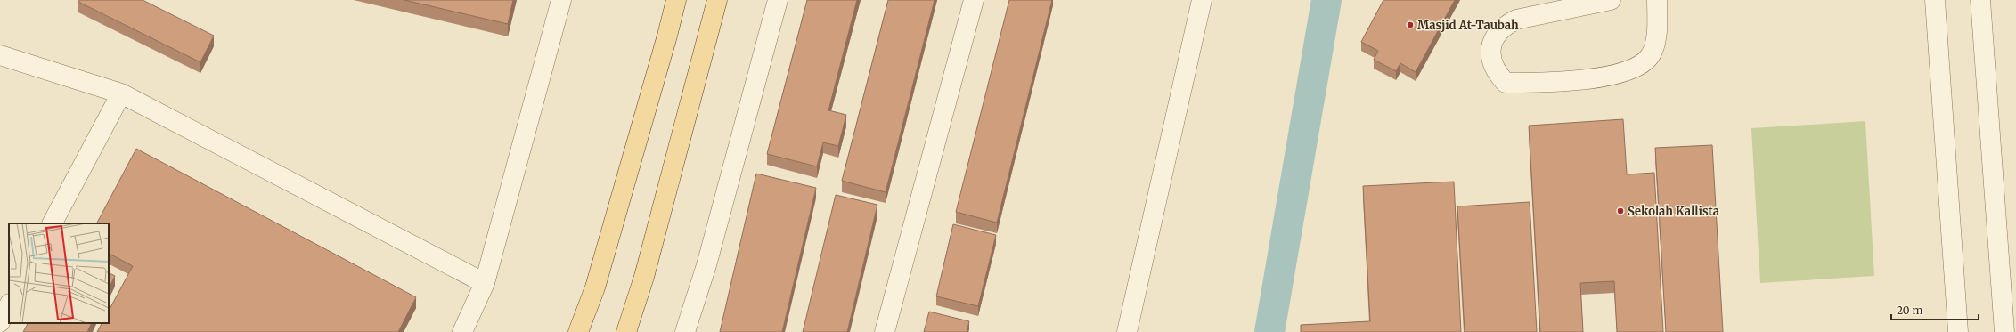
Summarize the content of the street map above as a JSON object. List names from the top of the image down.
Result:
{
  "places": ["Masjid At-Taubah", "Sekolah Kallista"],
  "scale_bar": "20 m"
}
